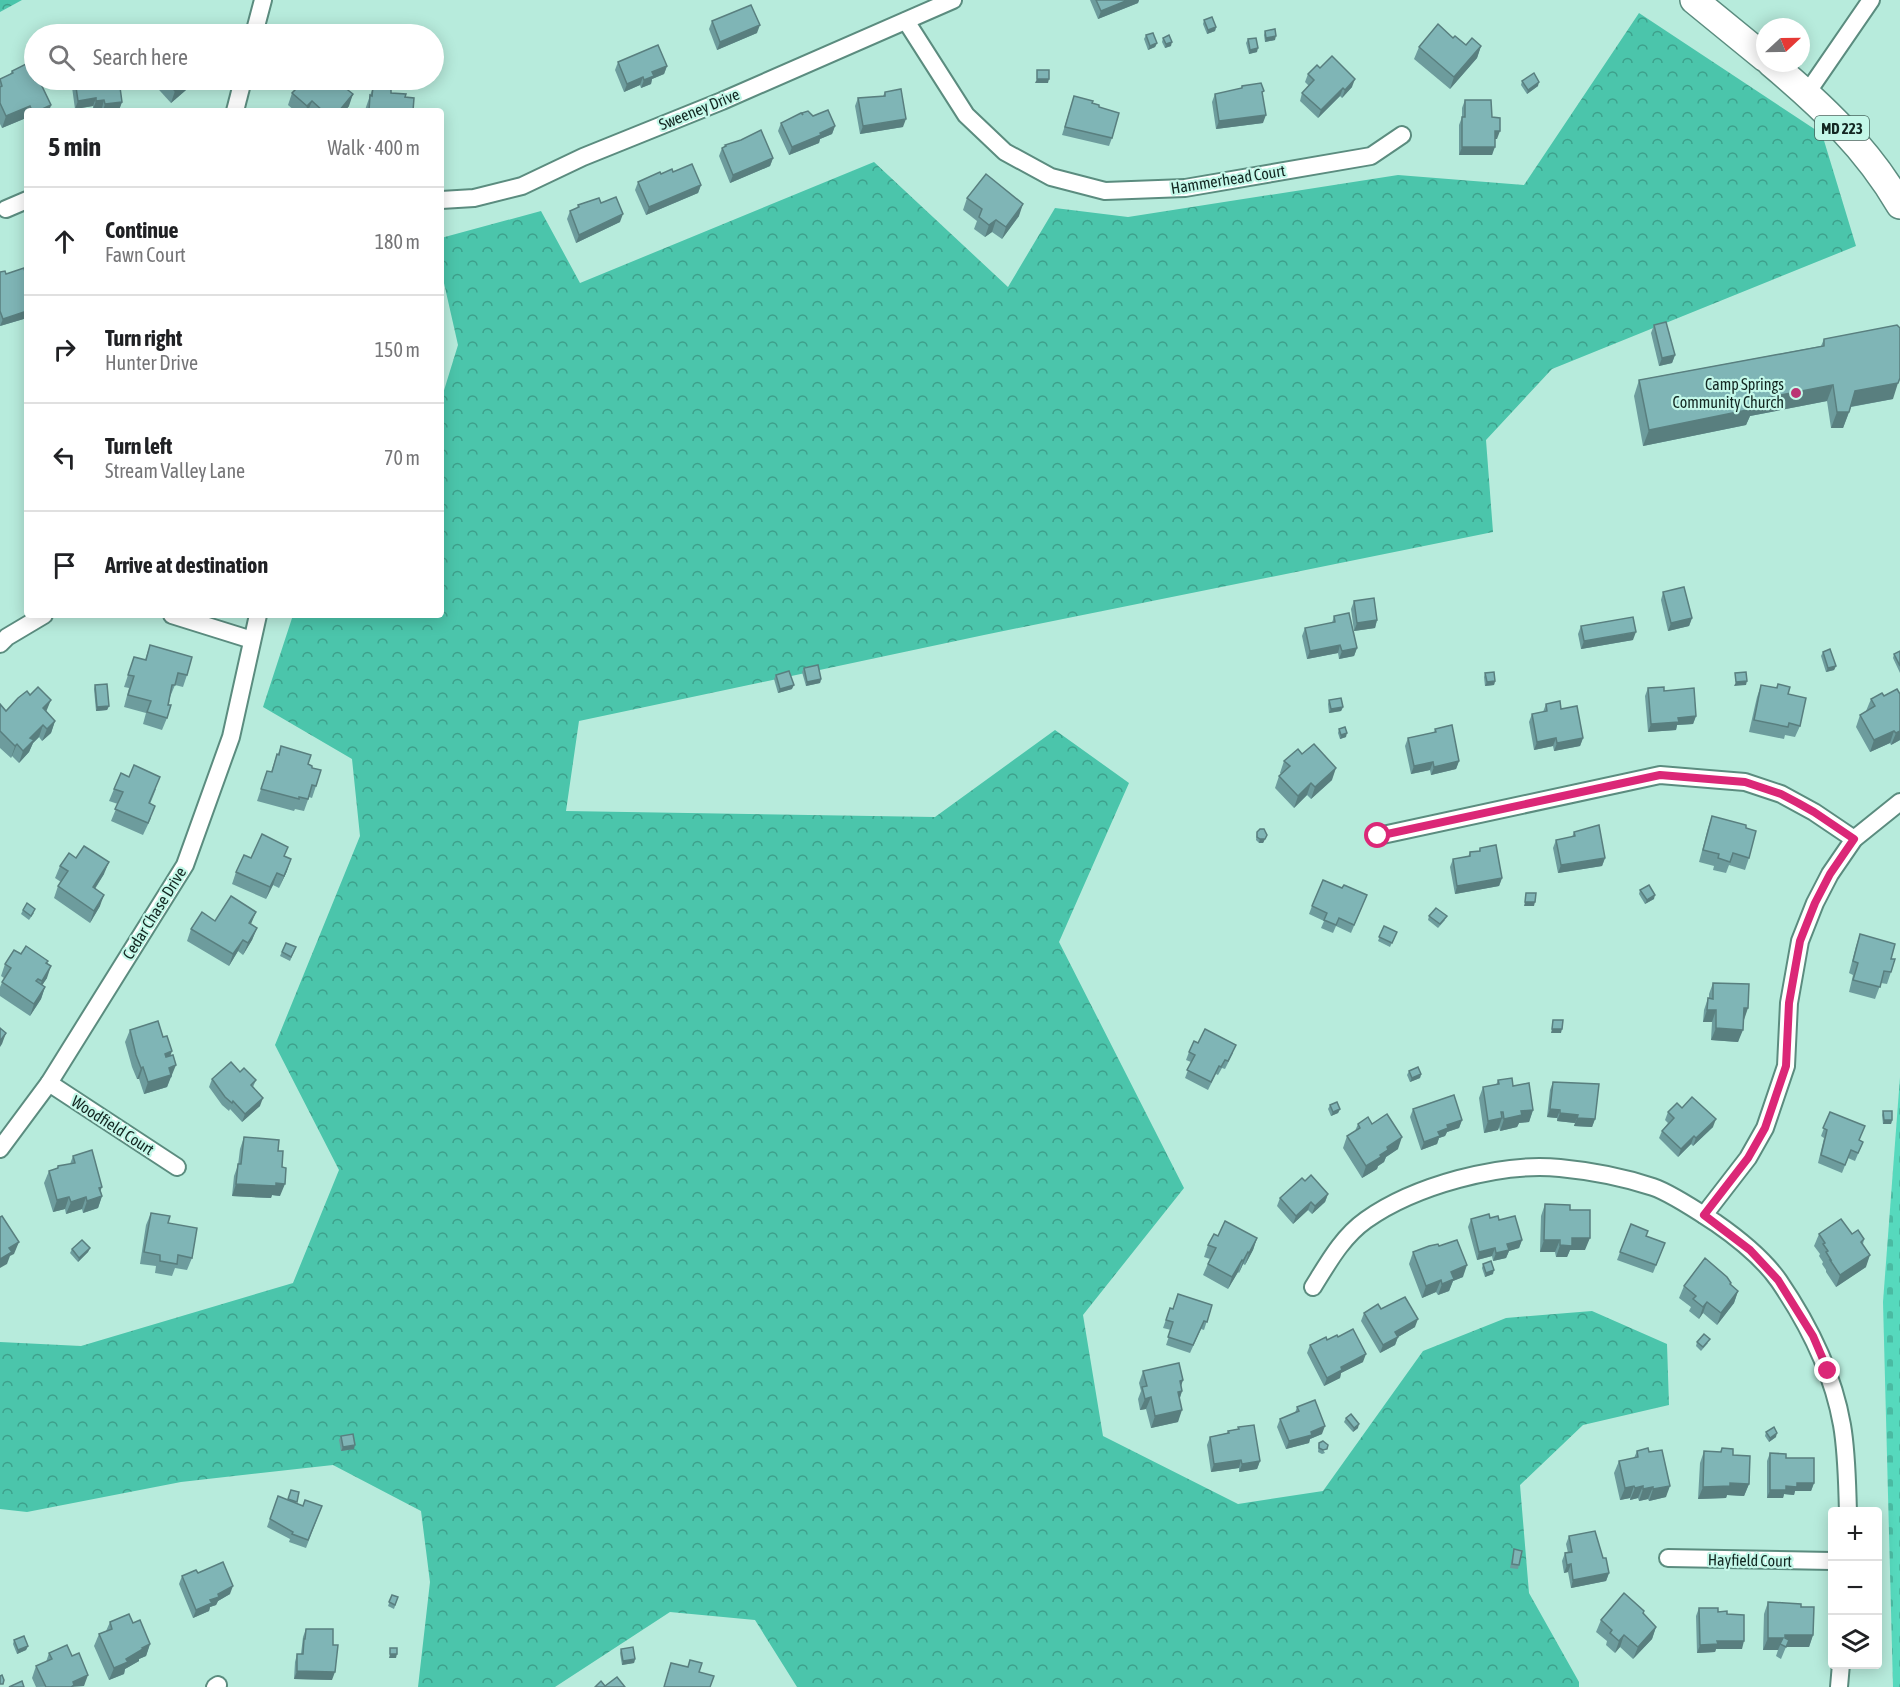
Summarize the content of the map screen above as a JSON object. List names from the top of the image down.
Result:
{
  "streets": {
    "main road": ["MD 223"],
    "street": [
      "Sweeney Drive",
      "Hammerhead Court",
      "Cedar Chase Drive",
      "Woodfield Court",
      "Hayfield Court"
    ]
  },
  "crossings": [
    ["Sweeney Drive", "Hammerhead Court"],
    ["Cedar Chase Drive", "Woodfield Court"]
  ],
  "places": ["Camp Springs Community Church"],
  "north": "right",
  "page": {
    "search": "Search here",
    "heading": ["5 min", "Walk · 400 m"],
    "list": [
      ["Continue", "Fawn Court", "180 m"],
      ["Turn right", "Hunter Drive", "150 m"],
      ["Turn left", "Stream Valley Lane", "70 m"],
      "Arrive at destination"
    ],
    "map_buttons": ["+", "−"]
  }
}
